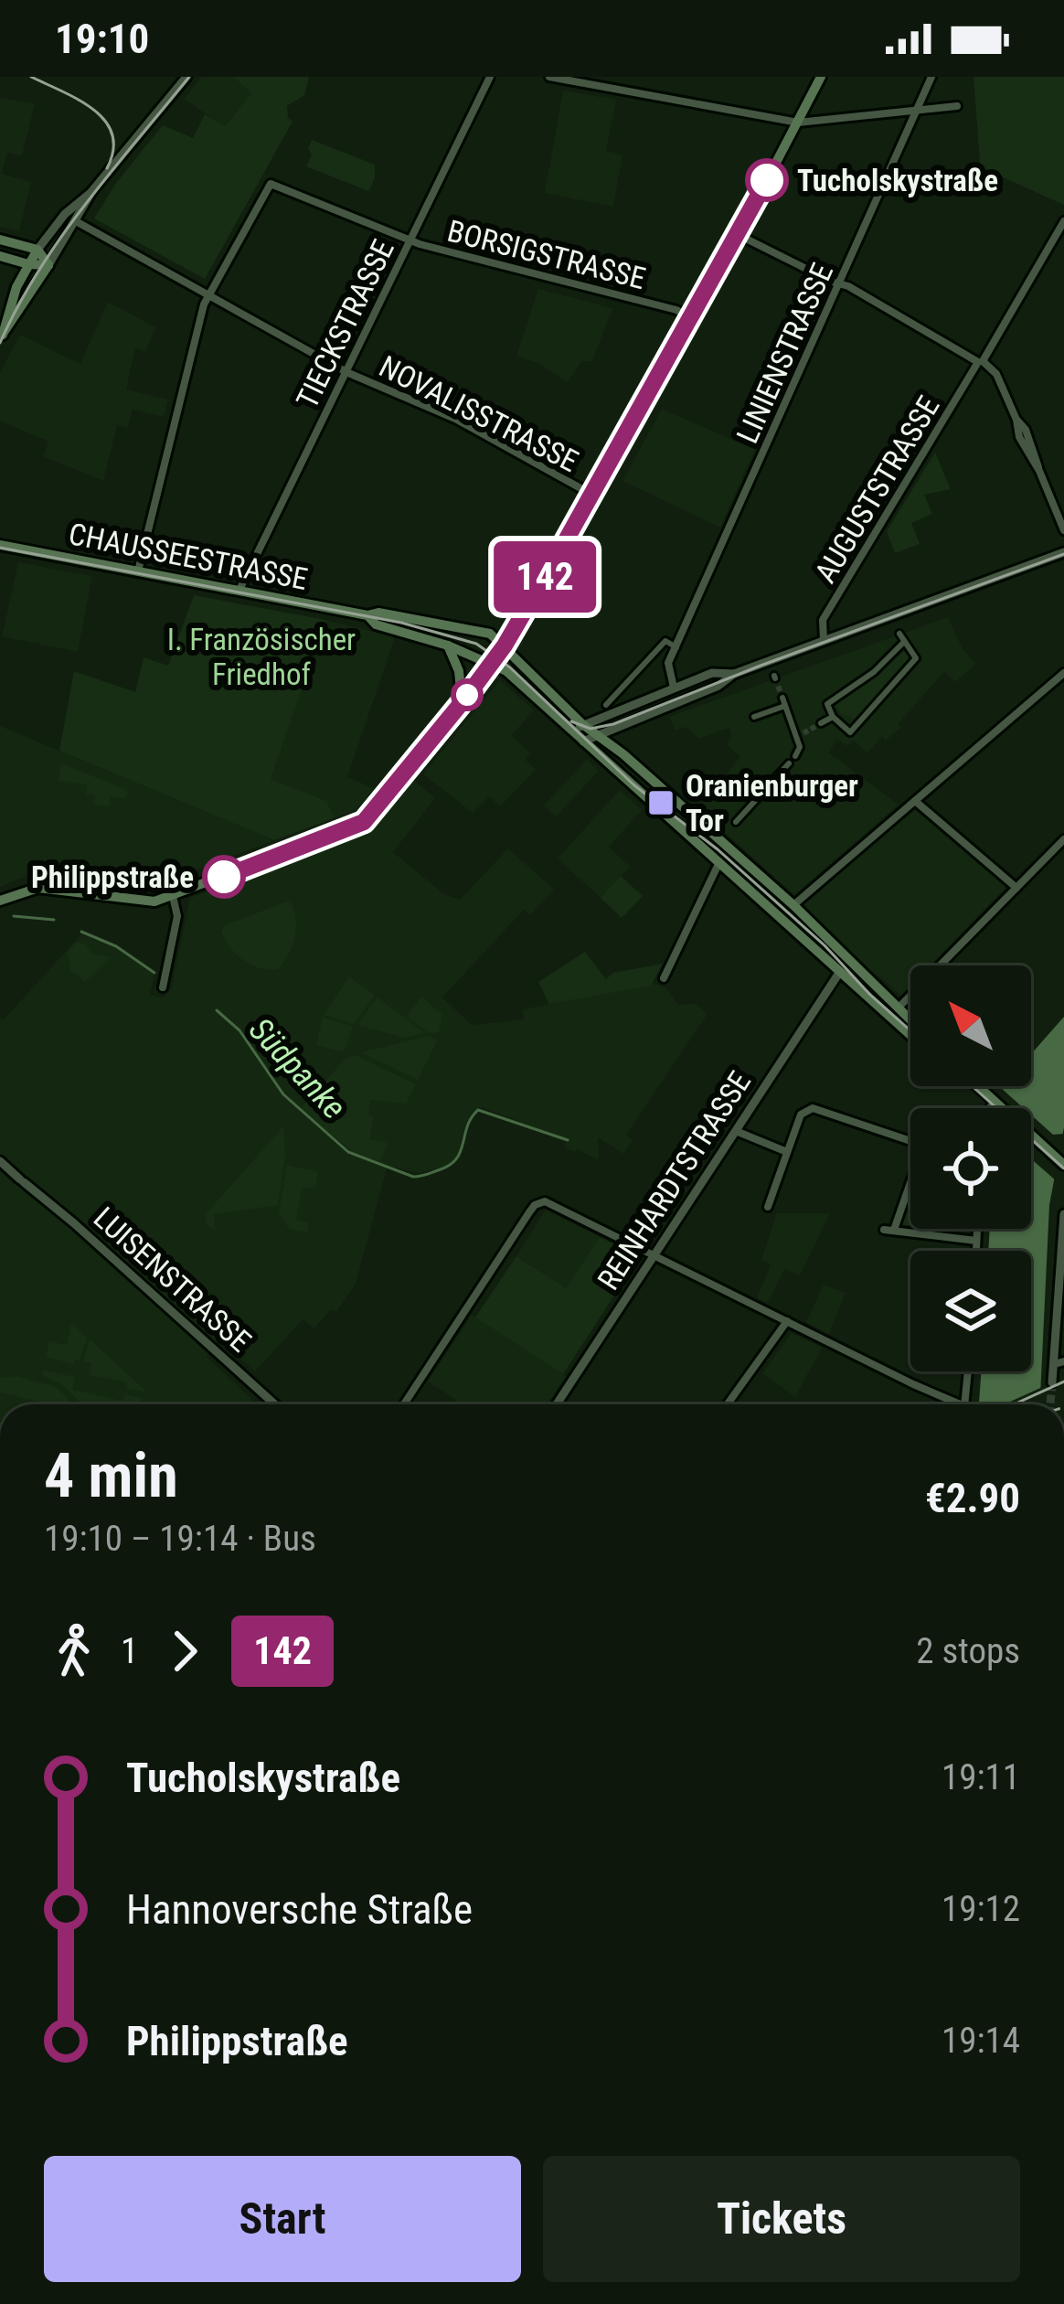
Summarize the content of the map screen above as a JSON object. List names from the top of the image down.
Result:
{
  "streets": {
    "main road": ["CHAUSSEESTRASSE"],
    "street": [
      "BORSIGSTRASSE",
      "TIECKSTRASSE",
      "LINIENSTRASSE",
      "NOVALISSTRASSE",
      "AUGUSTSTRASSE",
      "REINHARDTSTRASSE",
      "LUISENSTRASSE"
    ]
  },
  "crossings": [
    ["BORSIGSTRASSE", "TIECKSTRASSE"],
    ["BORSIGSTRASSE", "NOVALISSTRASSE"],
    ["TIECKSTRASSE", "NOVALISSTRASSE"],
    ["TIECKSTRASSE", "CHAUSSEESTRASSE"]
  ],
  "water": ["Südpanke"],
  "parks": ["I. Französischer Friedhof"],
  "places": {
    "other": ["Tucholskystraße", "Philippstraße"],
    "transit": ["Oranienburger Tor"]
  },
  "lines": ["bus line 142"],
  "north": "top left",
  "page": {
    "status": "19:10",
    "on_map": "142",
    "heading": ["4 min", "19:10 – 19:14 · Bus", "€2.90"],
    "legs": ["1", "142", "2 stops"],
    "list": [
      {
        "name": "Tucholskystraße",
        "value": "19:11"
      },
      {
        "name": "Hannoversche Straße",
        "value": "19:12"
      },
      {
        "name": "Philippstraße",
        "value": "19:14"
      }
    ],
    "buttons": ["Start", "Tickets"]
  }
}
